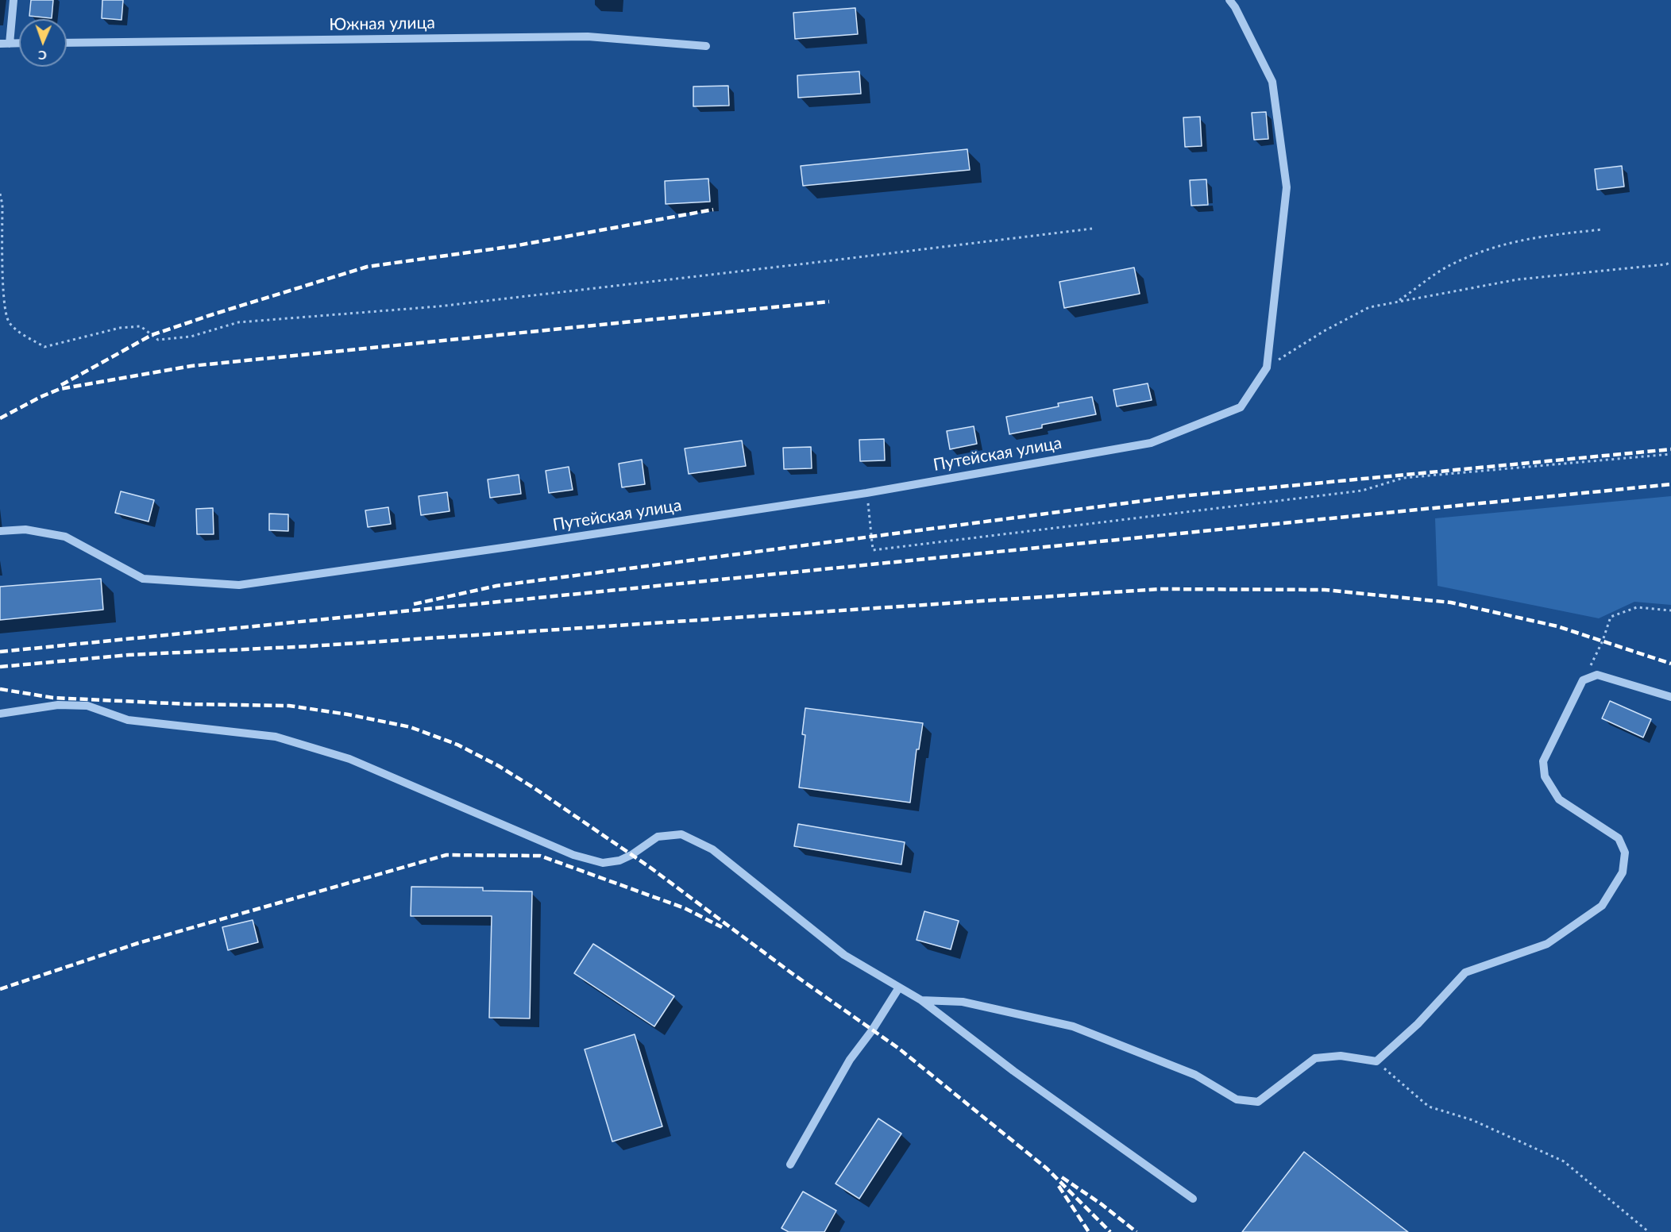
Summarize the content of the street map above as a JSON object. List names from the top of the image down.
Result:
{
  "streets": {
    "street": ["Южная улица", "Путейская улица"]
  },
  "north": "bottom"
}
